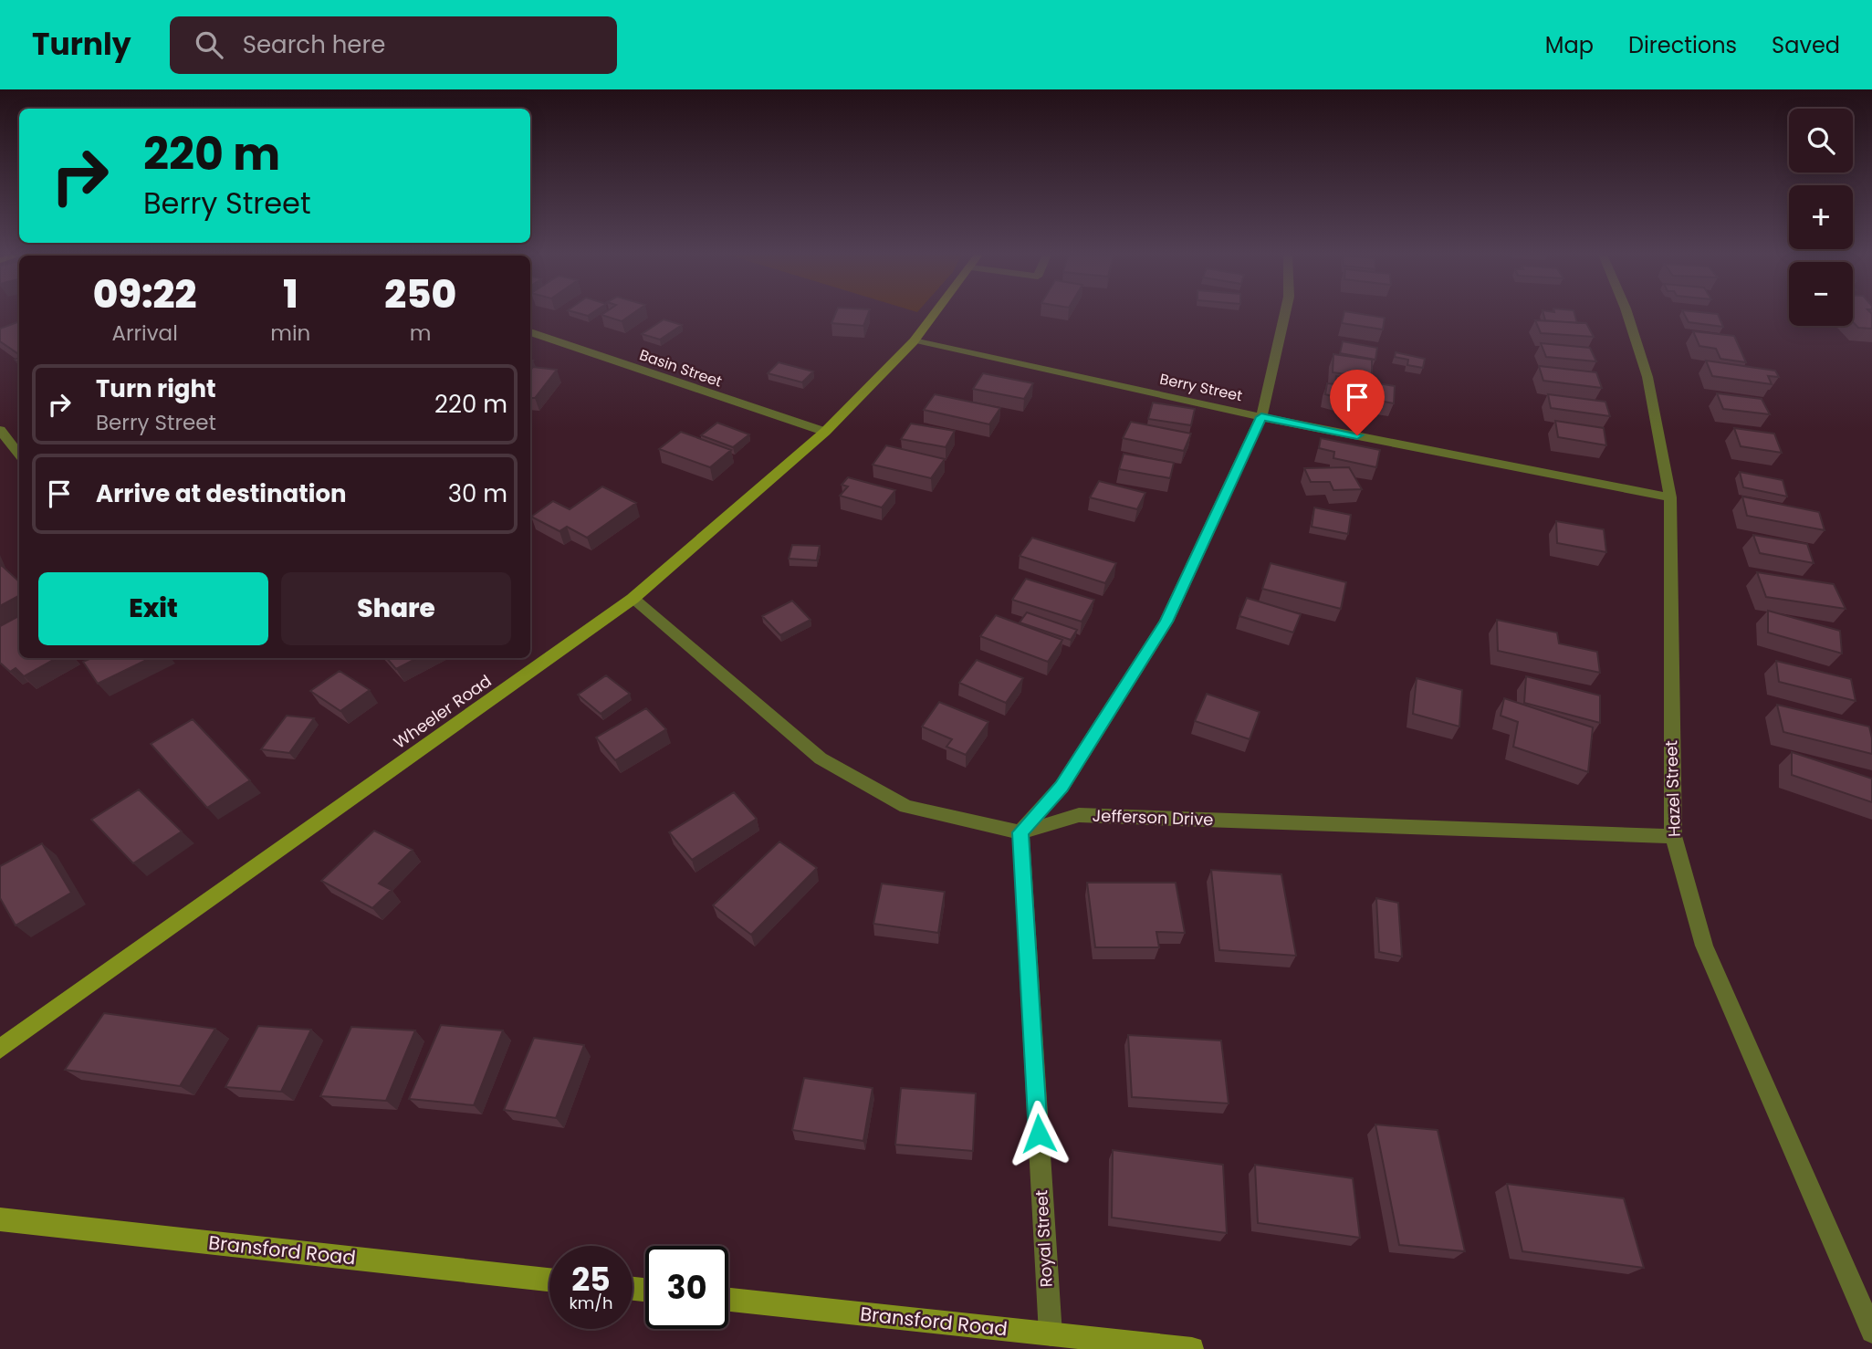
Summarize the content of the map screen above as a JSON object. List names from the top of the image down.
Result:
{
  "streets": {
    "street": [
      "Basin Street",
      "Berry Street",
      "Wheeler Road",
      "Hazel Street",
      "Jefferson Drive",
      "Royal Street",
      "Bransford Road"
    ]
  },
  "crossings": [
    ["Basin Street", "Wheeler Road"],
    ["Berry Street", "Wheeler Road"],
    ["Berry Street", "Hazel Street"],
    ["Wheeler Road", "Jefferson Drive"],
    ["Hazel Street", "Jefferson Drive"],
    ["Jefferson Drive", "Royal Street"],
    ["Royal Street", "Bransford Road"]
  ],
  "page": {
    "header": "Turnly",
    "search": "Search here",
    "nav": ["Map", "Directions", "Saved"],
    "map_buttons": ["+", "−"],
    "turn": ["220 m", "Berry Street"],
    "eta": [
      "09:22",
      "Arrival",
      "1",
      "min",
      "250",
      "m"
    ],
    "list": [
      {
        "name": "Turn right",
        "note": "Berry Street",
        "value": "220 m"
      },
      {
        "name": "Arrive at destination",
        "value": "30 m"
      }
    ],
    "buttons": ["Exit", "Share"],
    "speed": "25 km/h",
    "limit": "30"
  }
}
